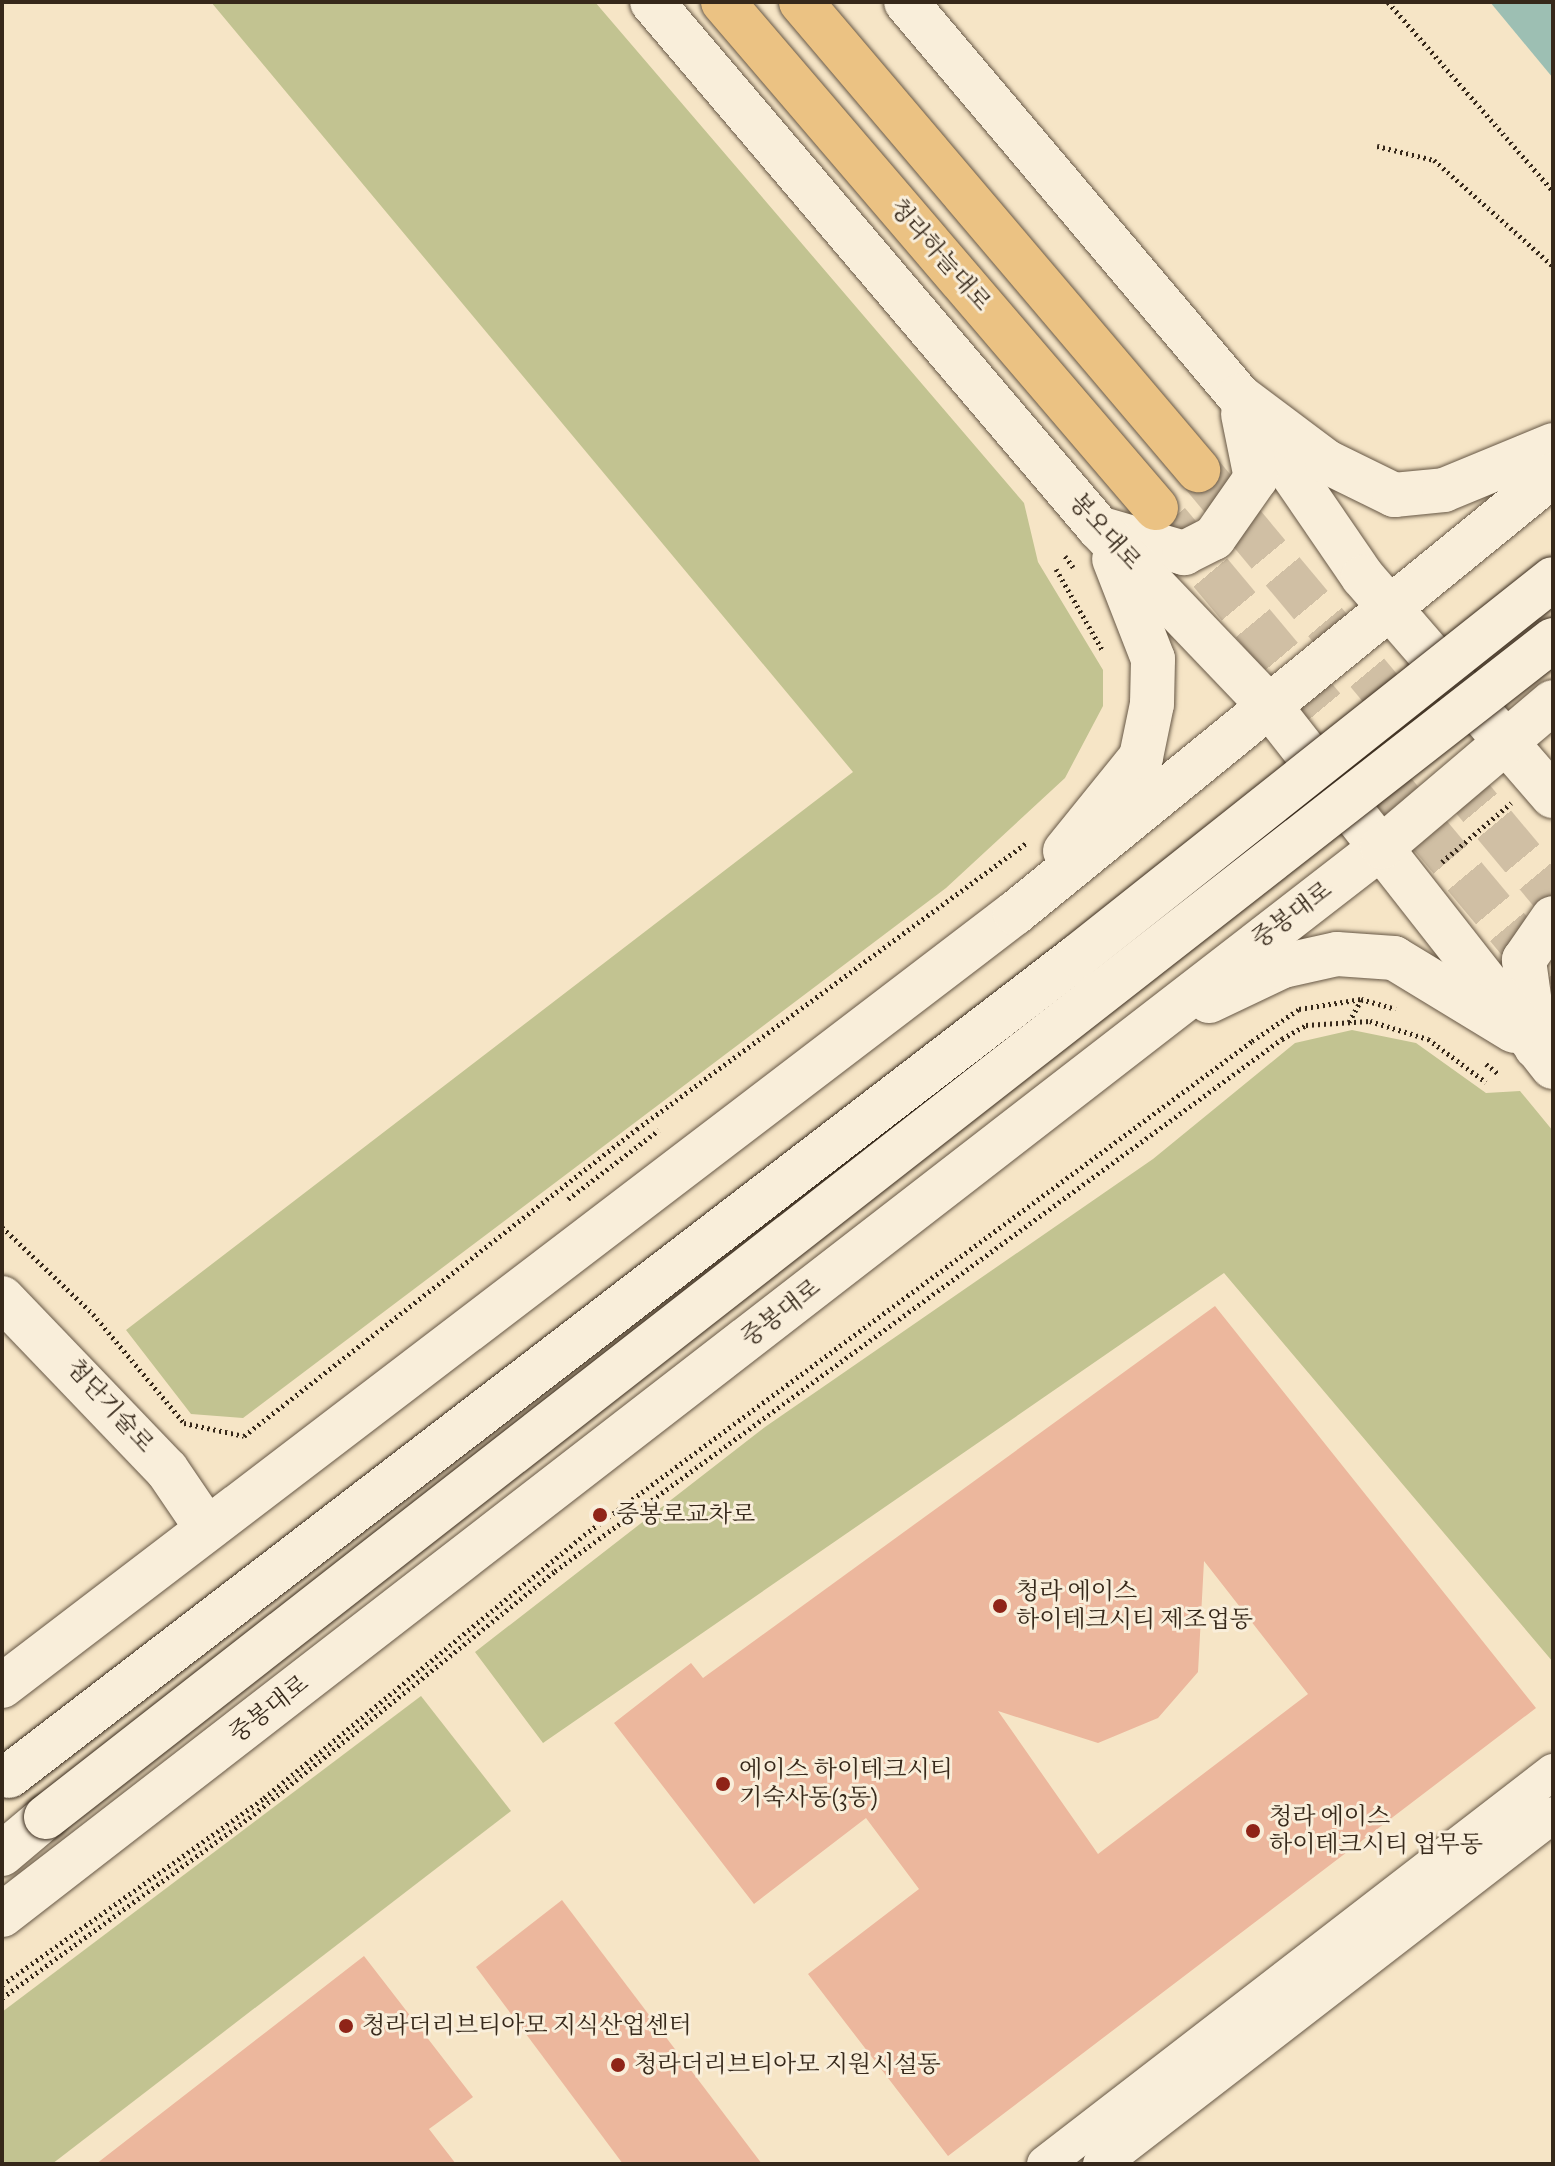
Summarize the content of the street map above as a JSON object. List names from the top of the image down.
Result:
{
  "streets": {
    "highway": ["청라하늘대로"],
    "main road": ["봉오대로", "중봉대로", "첨단기술로"]
  },
  "crossings": [
    ["봉오대로", "중봉대로"]
  ],
  "places": [
    "중봉로교차로",
    "청라 에이스 하이테크시티 제조업동",
    "에이스 하이테크시티 기숙사동(3동)",
    "청라 에이스 하이테크시티 업무동",
    "청라더리브티아모 지식산업센터",
    "청라더리브티아모 지원시설동"
  ]
}
